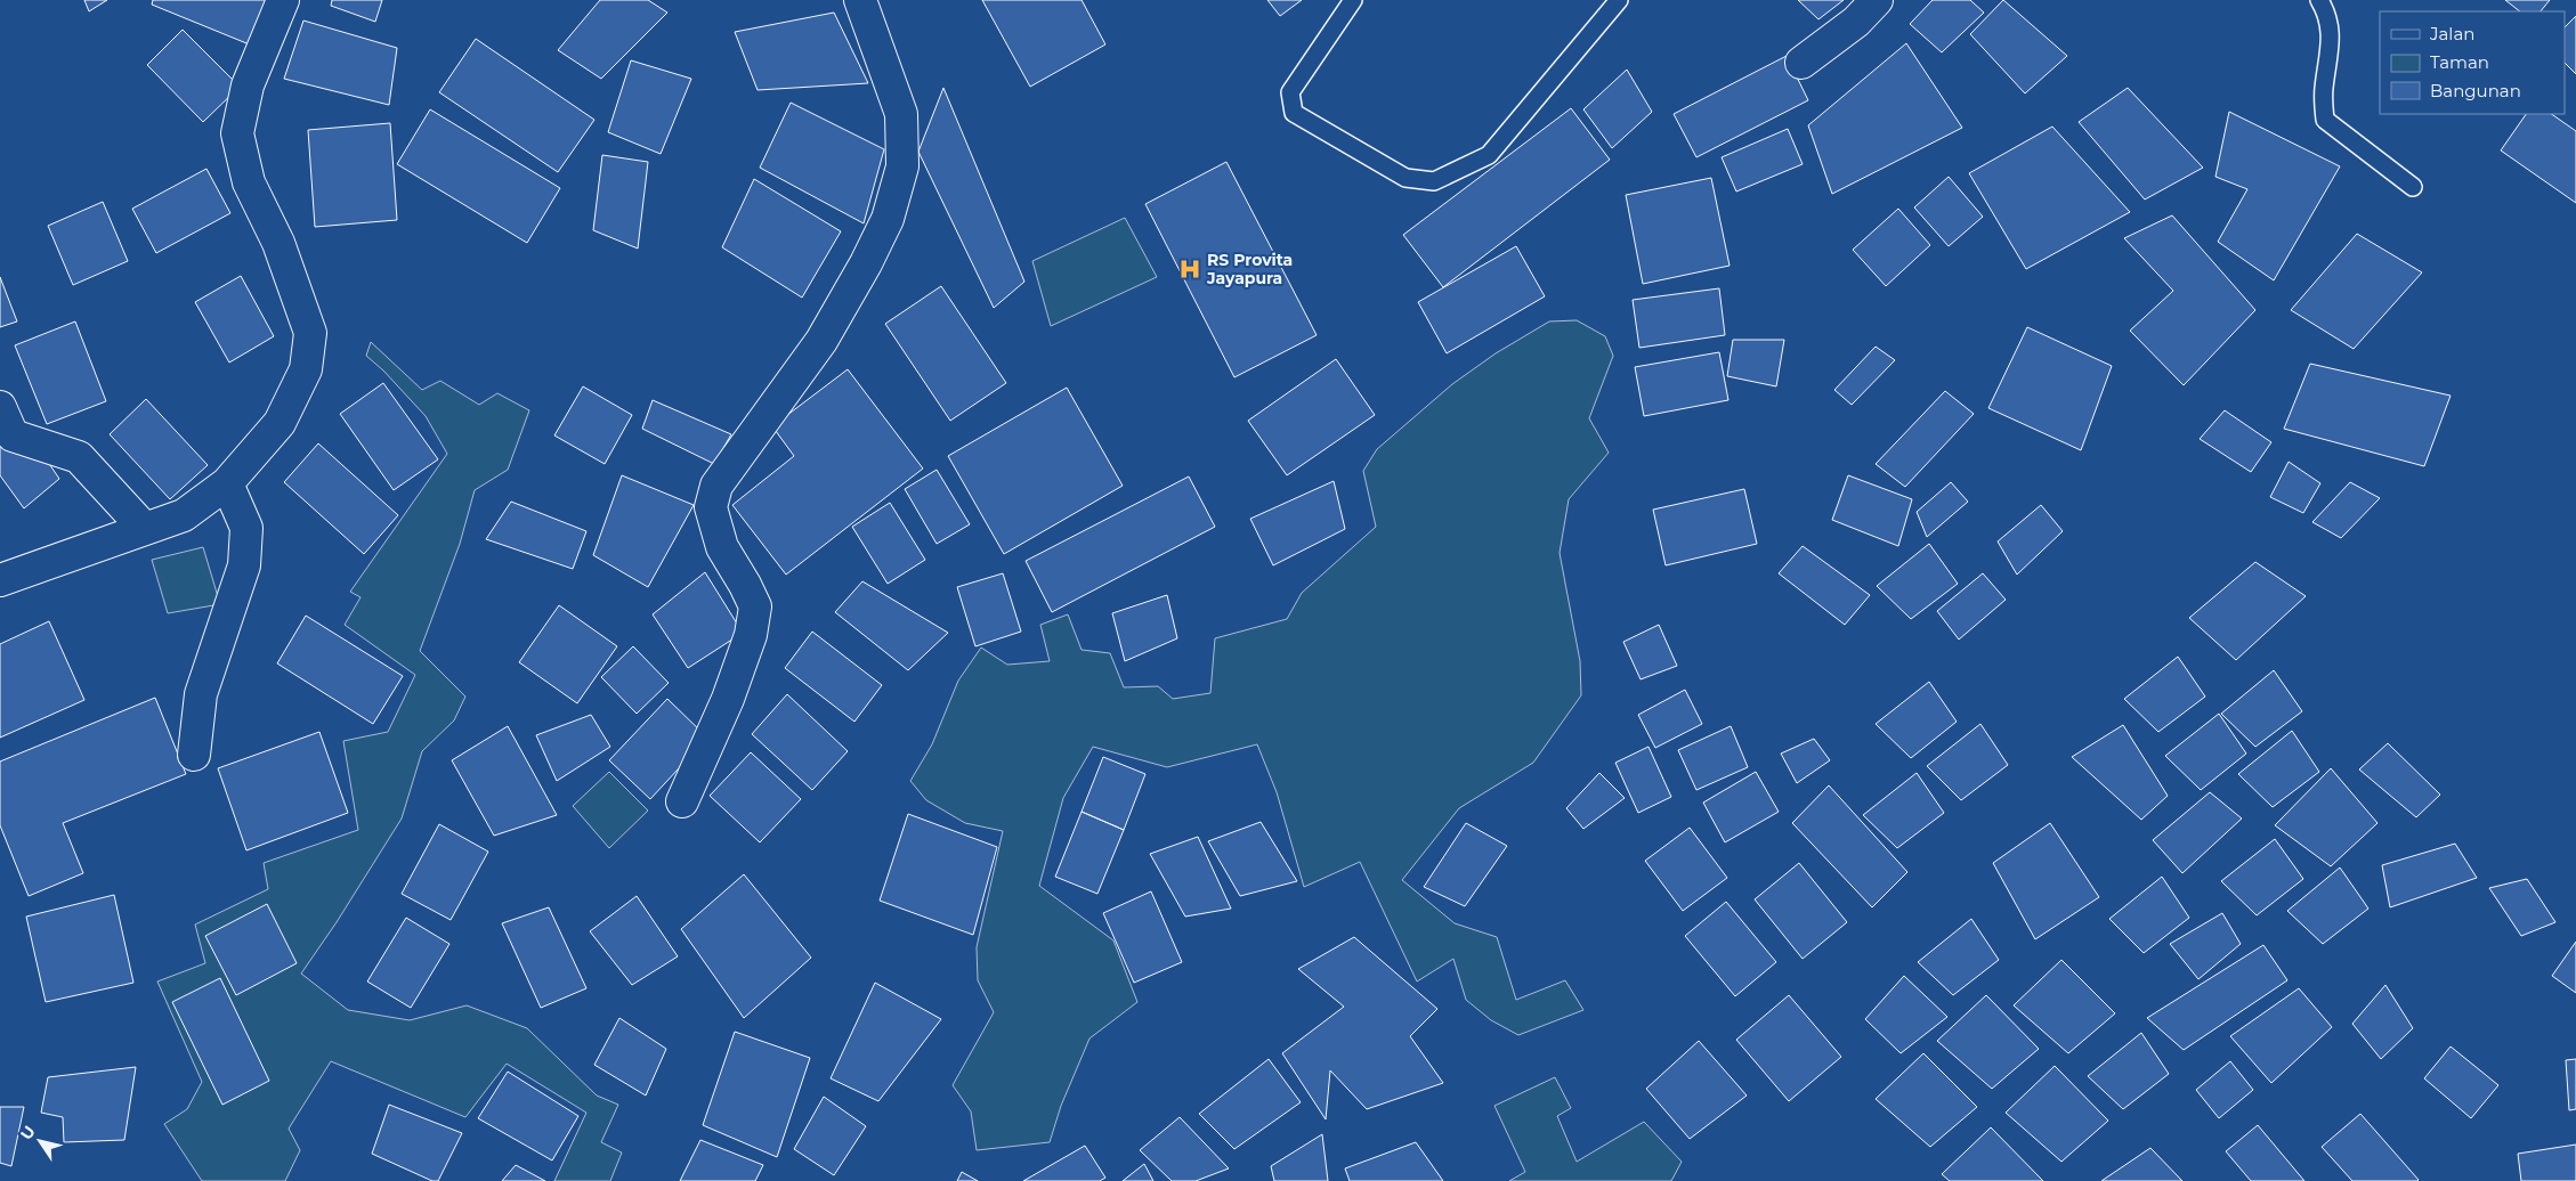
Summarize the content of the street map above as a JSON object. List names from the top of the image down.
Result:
{
  "places": {
    "hospital": ["RS Provita Jayapura"]
  },
  "legend": ["Jalan", "Taman", "Bangunan"],
  "north": "top left"
}
